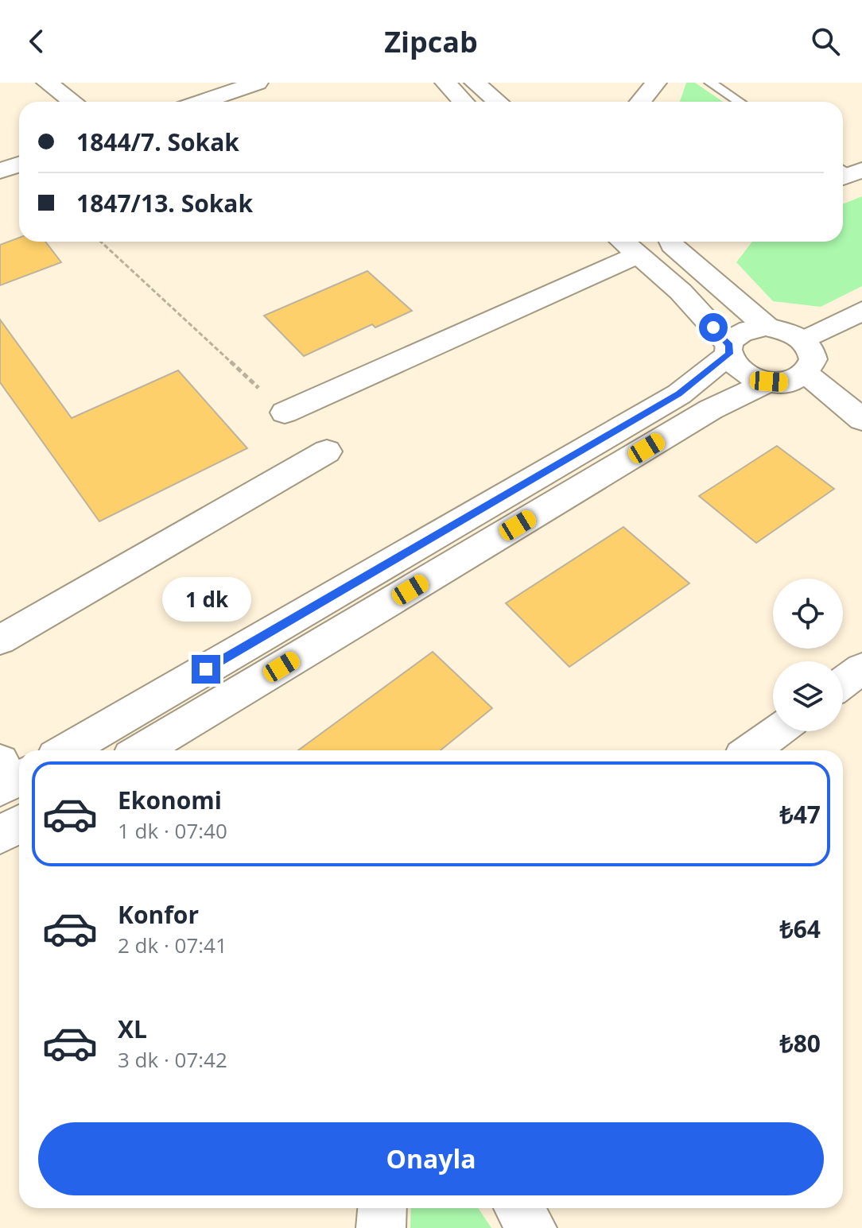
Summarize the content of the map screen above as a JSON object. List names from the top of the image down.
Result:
{
  "page": {
    "header": "Zipcab",
    "banner": ["1844/7. Sokak", "1847/13. Sokak"],
    "bubble": "1 dk",
    "list": [
      {
        "name": "Ekonomi",
        "note": "1 dk · 07:40",
        "value": "₺47"
      },
      {
        "name": "Konfor",
        "note": "2 dk · 07:41",
        "value": "₺64"
      },
      {
        "name": "XL",
        "note": "3 dk · 07:42",
        "value": "₺80"
      }
    ],
    "buttons": "Onayla"
  }
}
